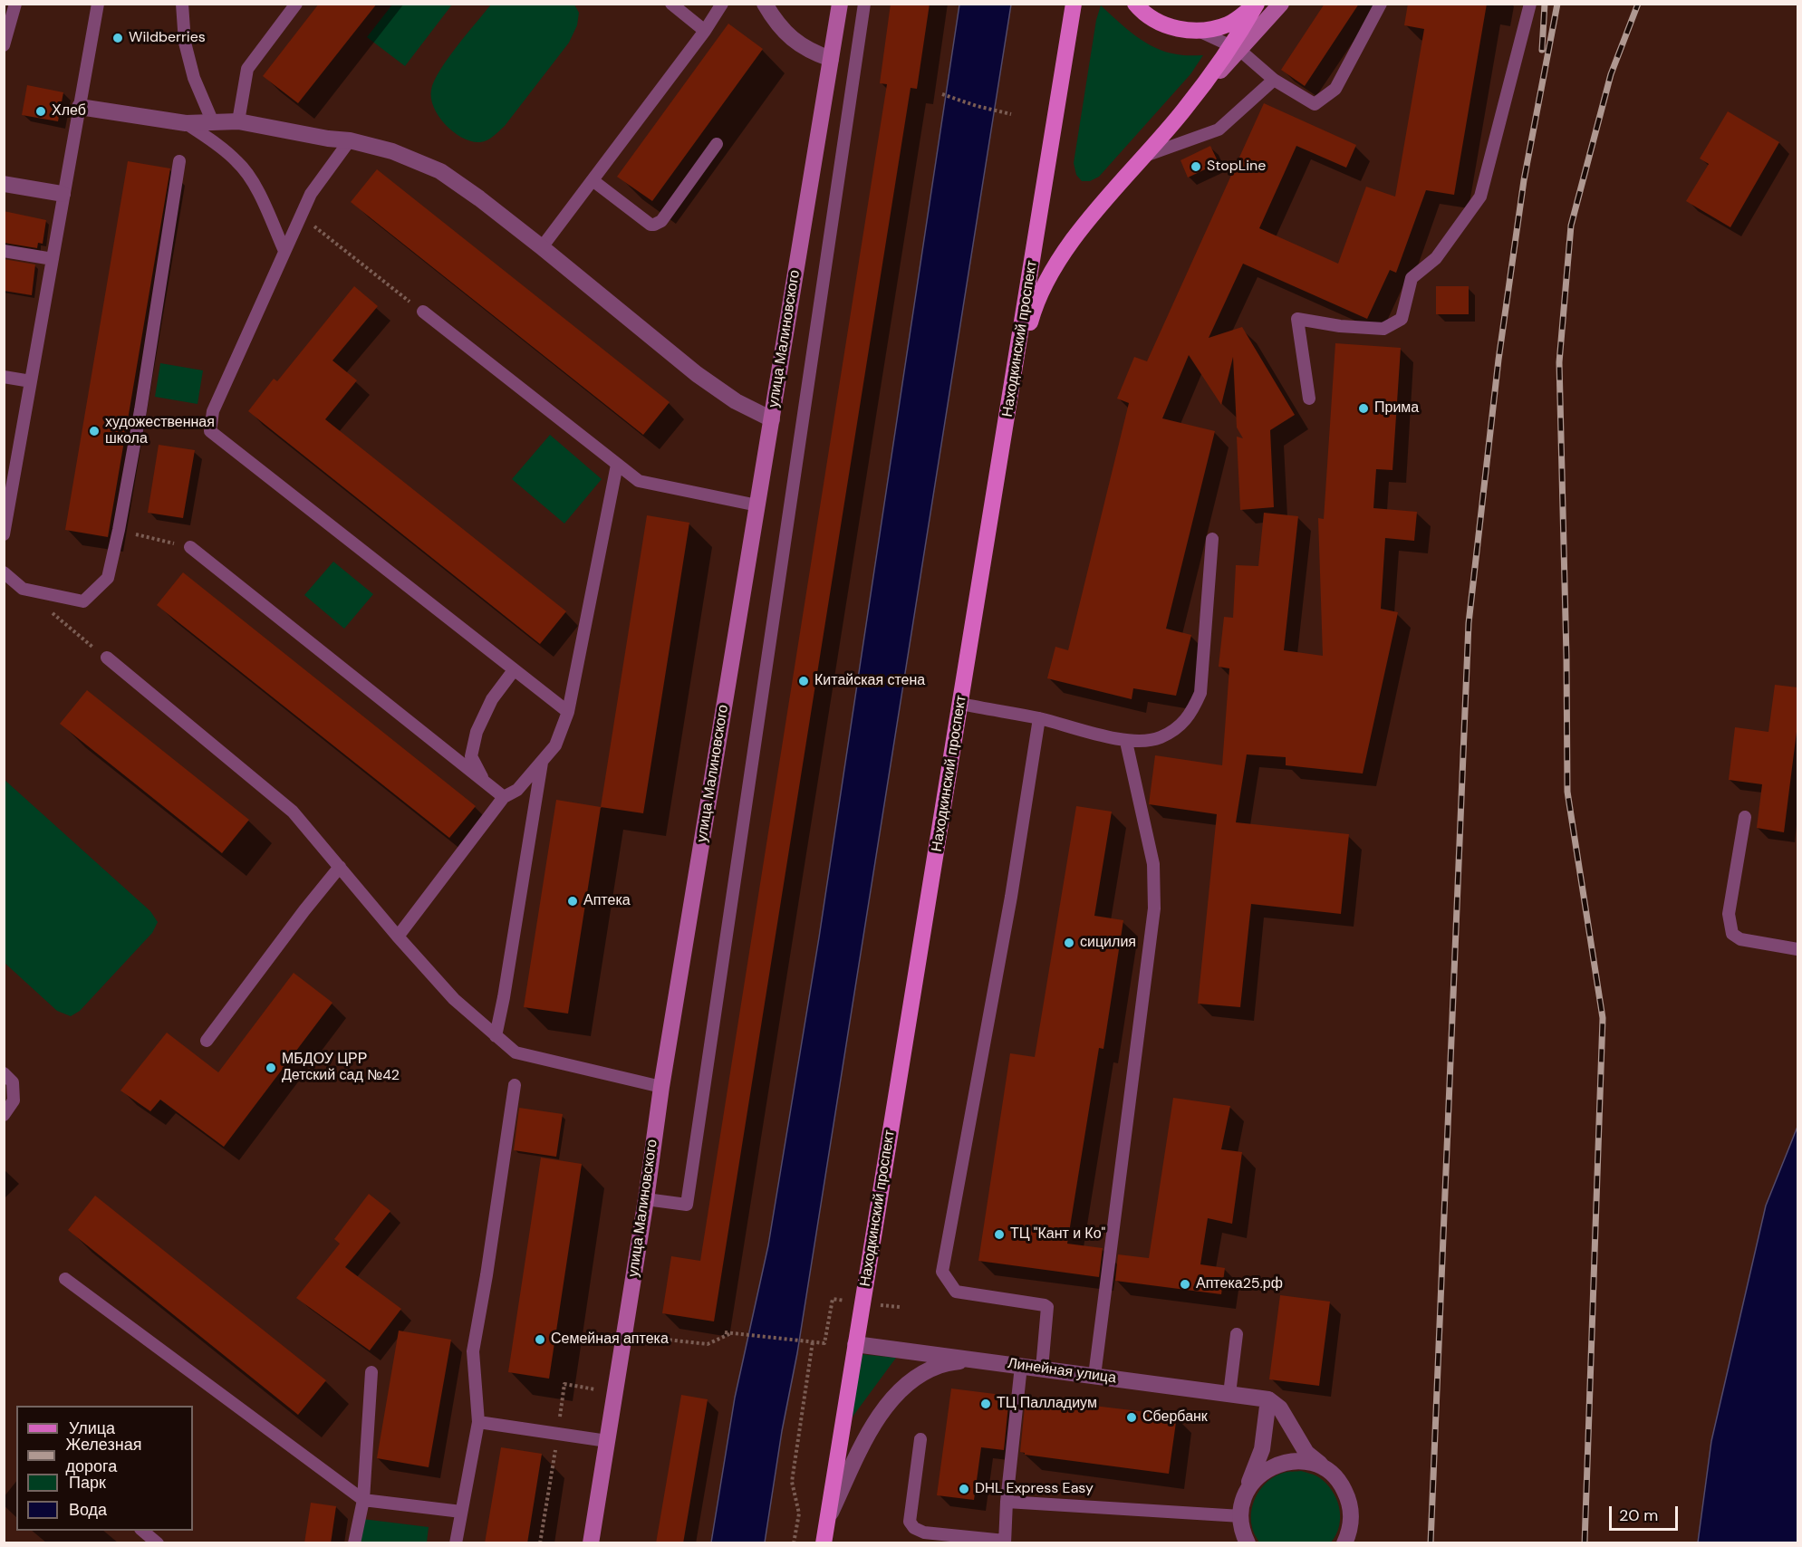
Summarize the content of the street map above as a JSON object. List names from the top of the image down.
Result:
{
  "streets": {
    "main road": ["улица Малиновского", "Находкинский проспект"],
    "street": ["Линейная улица"]
  },
  "crossings": [
    ["Находкинский проспект", "Линейная улица"]
  ],
  "places": [
    "Wildberries",
    "Хлеб",
    "StopLine",
    "Прима",
    "художественная школа",
    "Китайская стена",
    "Аптека",
    "сицилия",
    "МБДОУ ЦРР Детский сад №42",
    "ТЦ \"Кант и Ко\"",
    "Аптека25.рф",
    "Семейная аптека",
    "ТЦ Палладиум",
    "Сбербанк",
    "DHL Express Easy"
  ],
  "legend": [
    "Улица",
    "Железная дорога",
    "Парк",
    "Вода"
  ],
  "scale_bar": "20 m"
}
